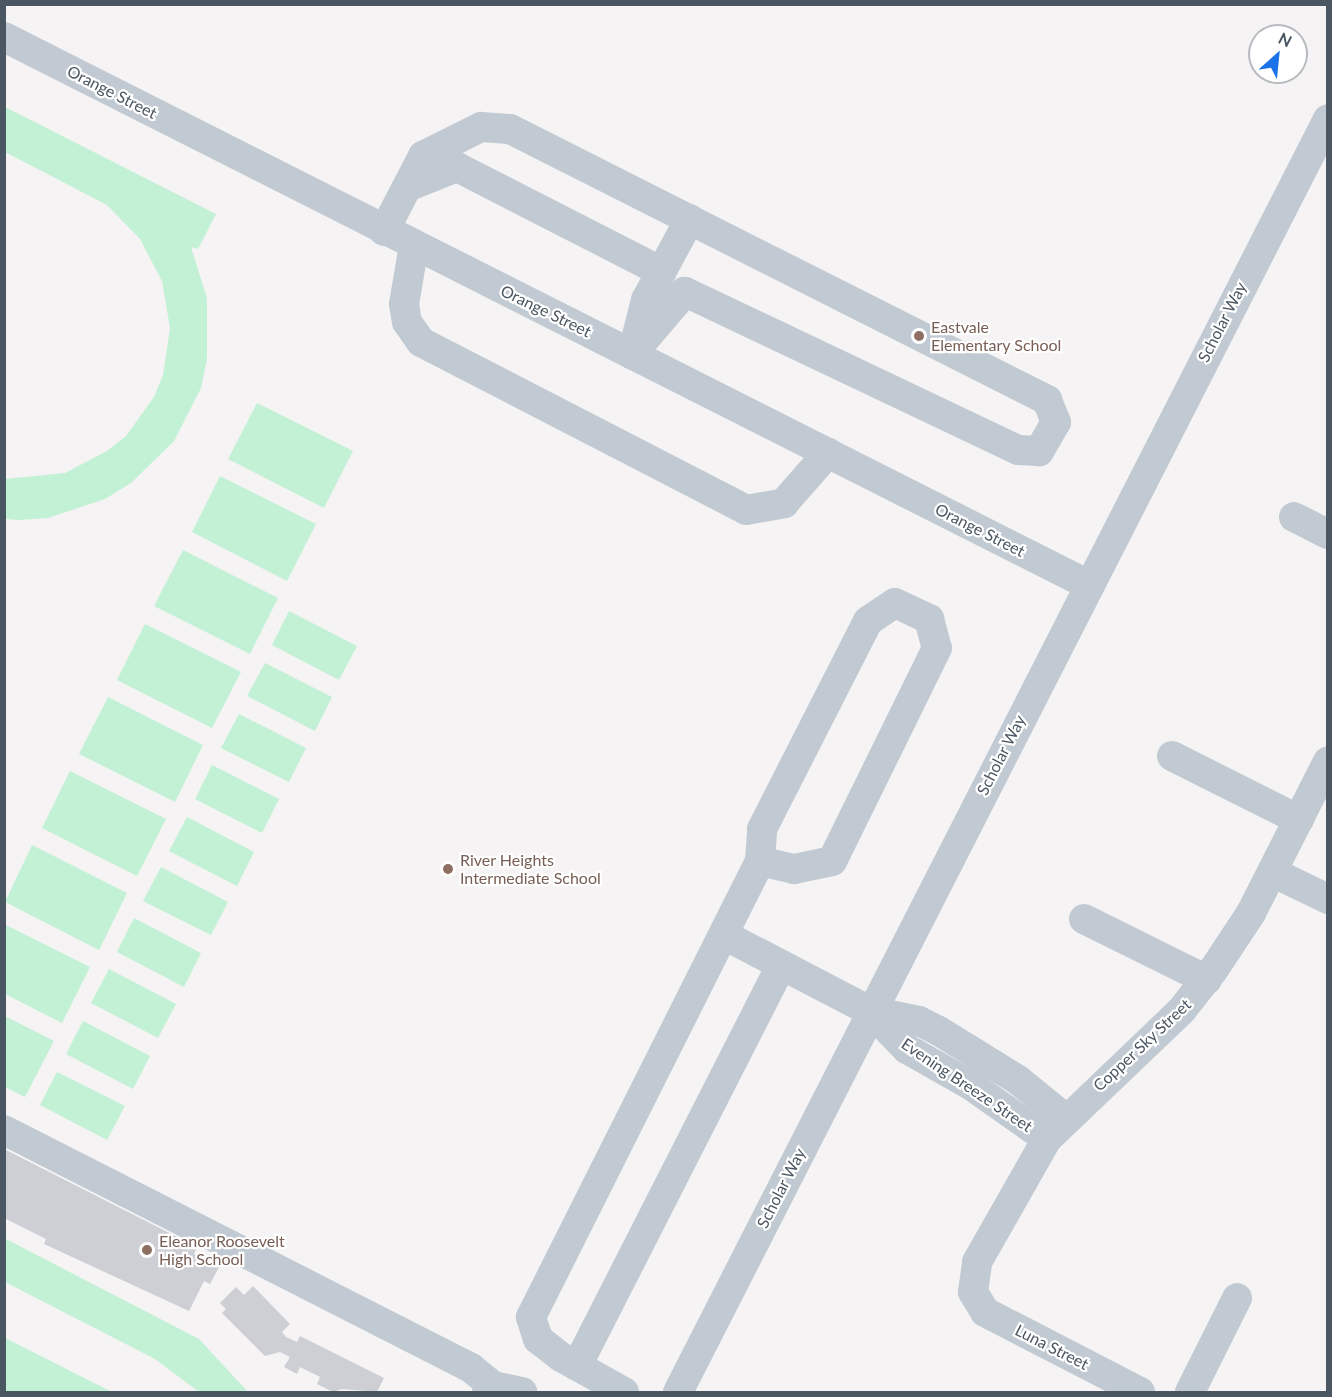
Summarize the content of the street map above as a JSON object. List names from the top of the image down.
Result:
{
  "streets": {
    "street": [
      "Orange Street",
      "Scholar Way",
      "Copper Sky Street",
      "Evening Breeze Street",
      "Luna Street"
    ]
  },
  "crossings": [
    ["Orange Street", "Scholar Way"],
    ["Scholar Way", "Evening Breeze Street"],
    ["Copper Sky Street", "Evening Breeze Street"],
    ["Copper Sky Street", "Luna Street"]
  ],
  "places": ["Eastvale Elementary School", "River Heights Intermediate School", "Eleanor Roosevelt High School"],
  "north": "top right"
}
